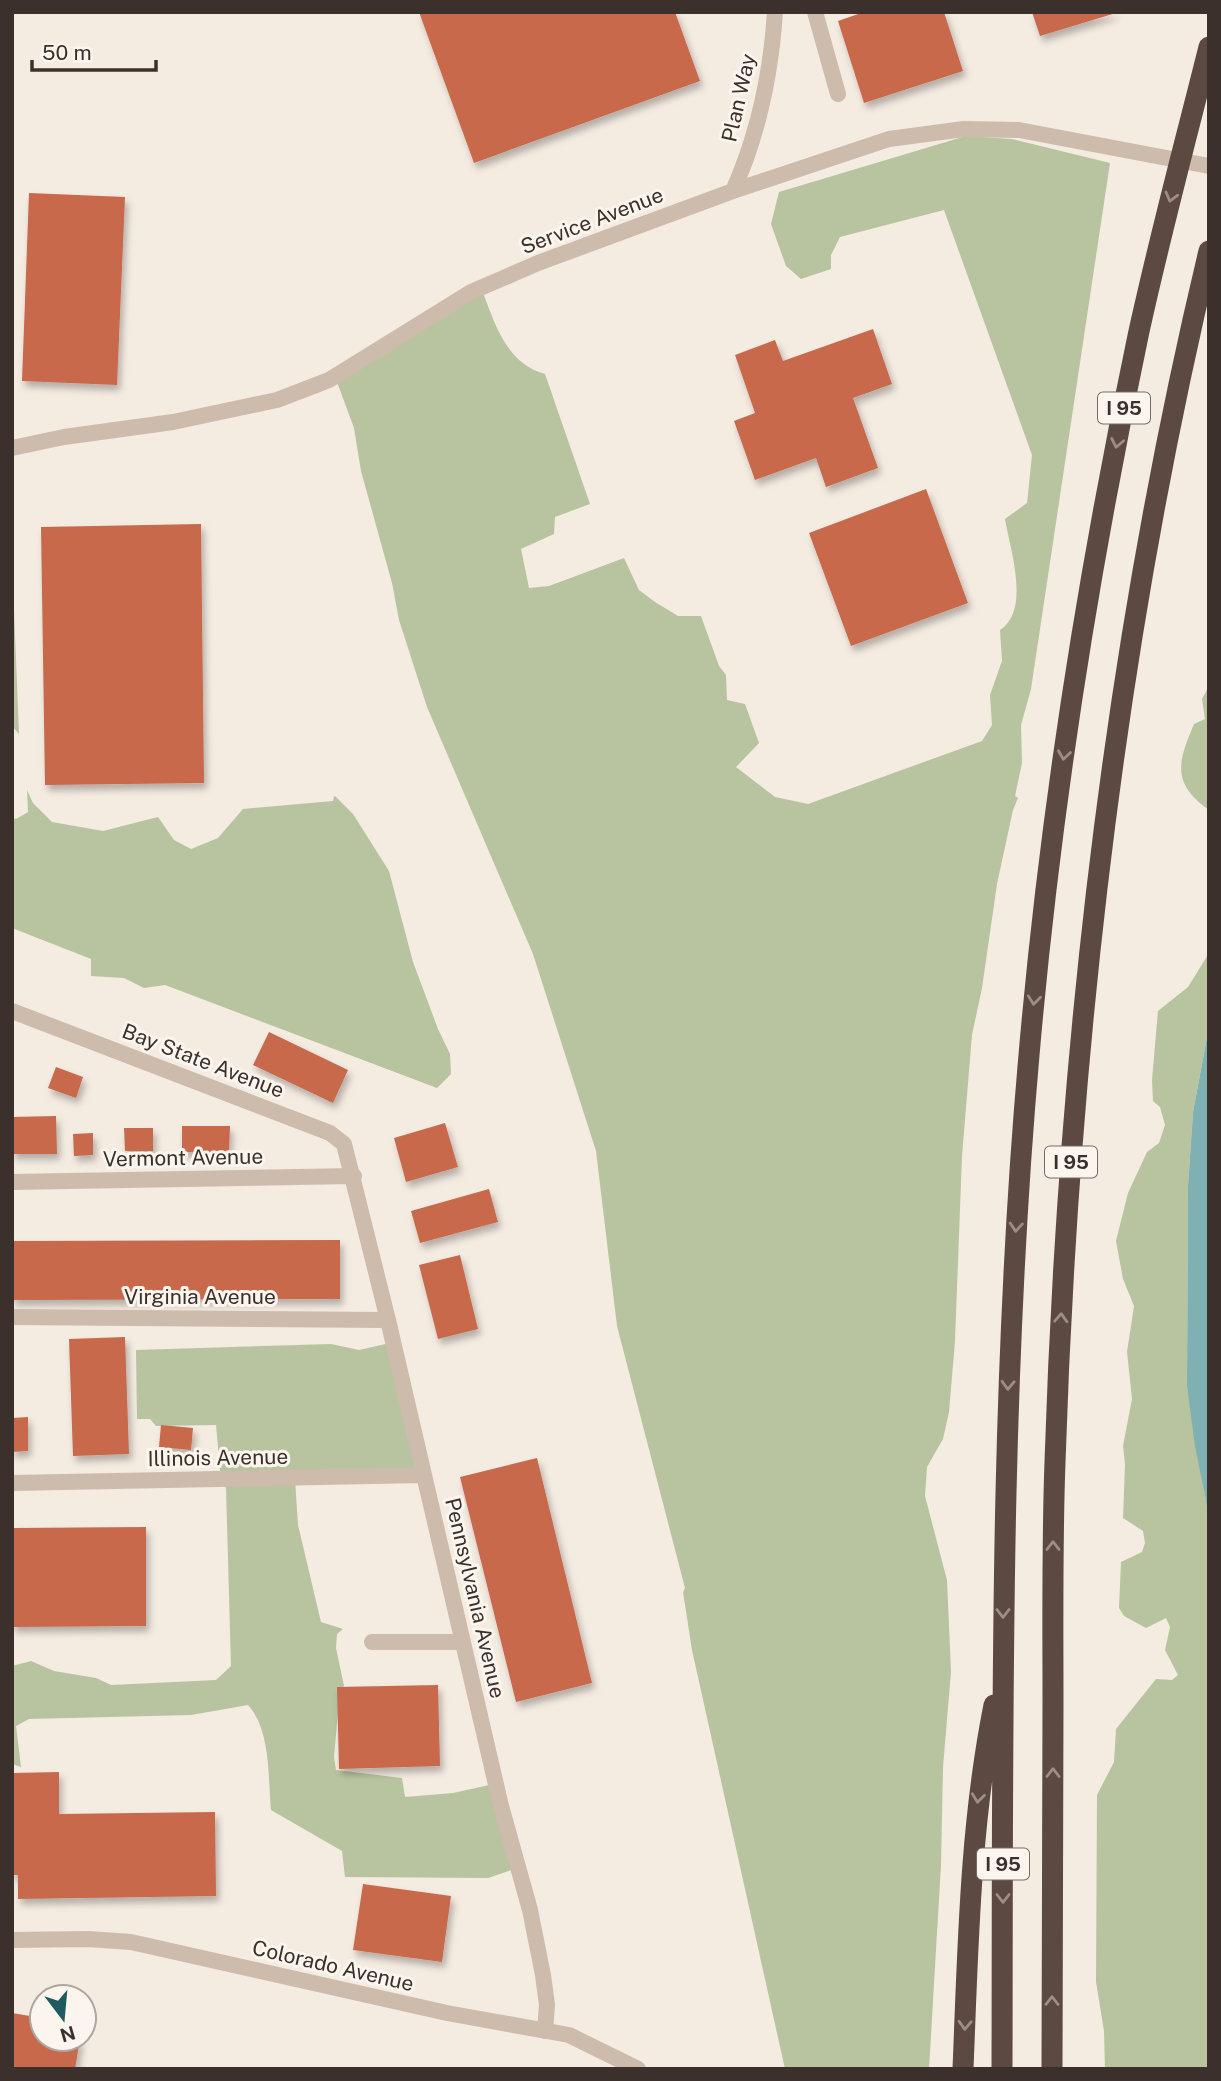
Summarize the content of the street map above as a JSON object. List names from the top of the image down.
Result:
{
  "streets": {
    "highway": ["I 95"],
    "street": [
      "Plan Way",
      "Service Avenue",
      "Bay State Avenue",
      "Vermont Avenue",
      "Virginia Avenue",
      "Illinois Avenue",
      "Pennsylvania Avenue",
      "Colorado Avenue"
    ]
  },
  "crossings": [
    ["Plan Way", "Service Avenue"],
    ["Bay State Avenue", "Vermont Avenue"],
    ["Bay State Avenue", "Pennsylvania Avenue"],
    ["Vermont Avenue", "Pennsylvania Avenue"],
    ["Virginia Avenue", "Pennsylvania Avenue"],
    ["Illinois Avenue", "Pennsylvania Avenue"],
    ["Pennsylvania Avenue", "Colorado Avenue"]
  ],
  "scale_bar": "50 m",
  "north": "bottom"
}
